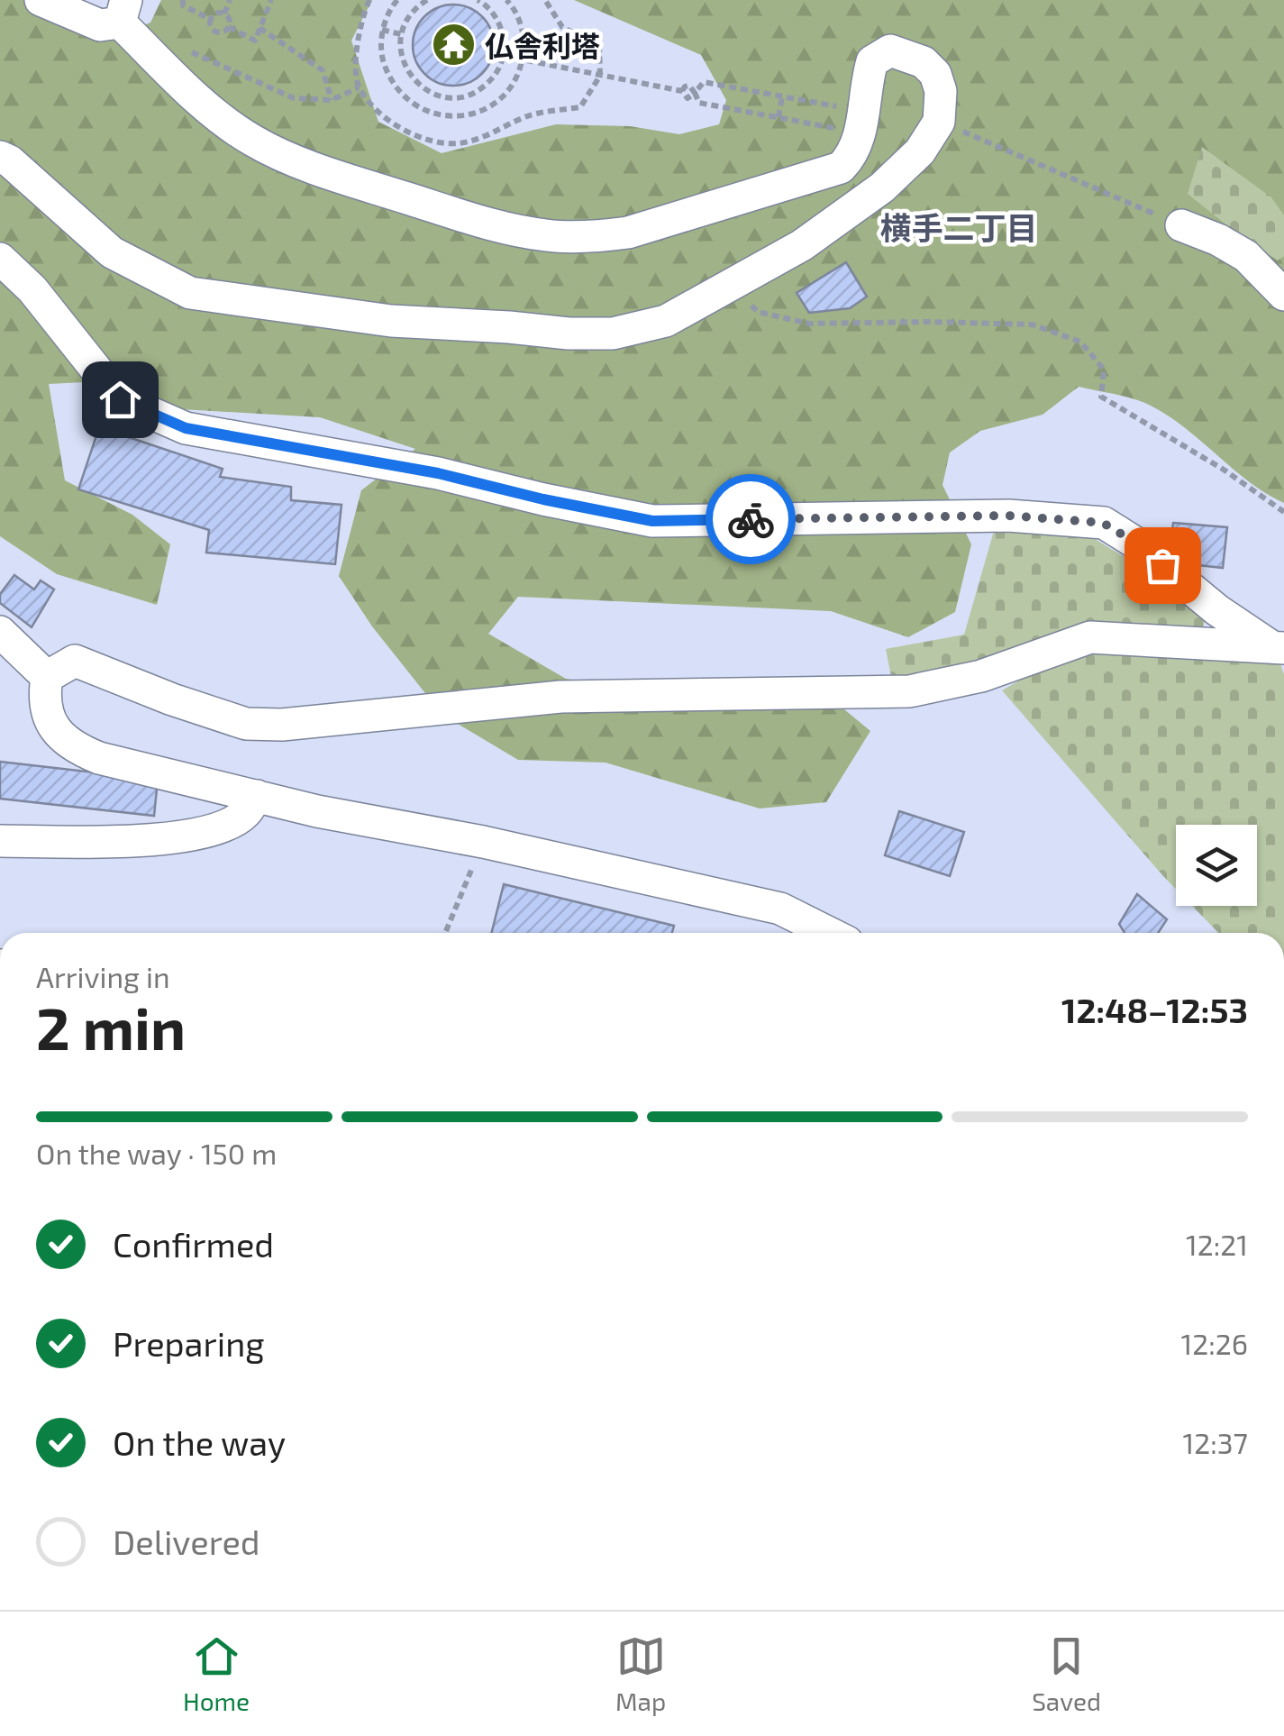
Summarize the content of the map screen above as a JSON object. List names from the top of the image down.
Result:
{
  "districts": ["横手二丁目"],
  "places": {
    "temple": ["仏舎利塔"]
  },
  "page": {
    "heading": ["2 min", "Arriving in", "12:48–12:53"],
    "bar": "On the way · 150 m",
    "list": [
      ["Confirmed", "12:21"],
      ["Preparing", "12:26"],
      ["On the way", "12:37"],
      "Delivered"
    ],
    "tabs": ["Home", "Map", "Saved"]
  }
}
